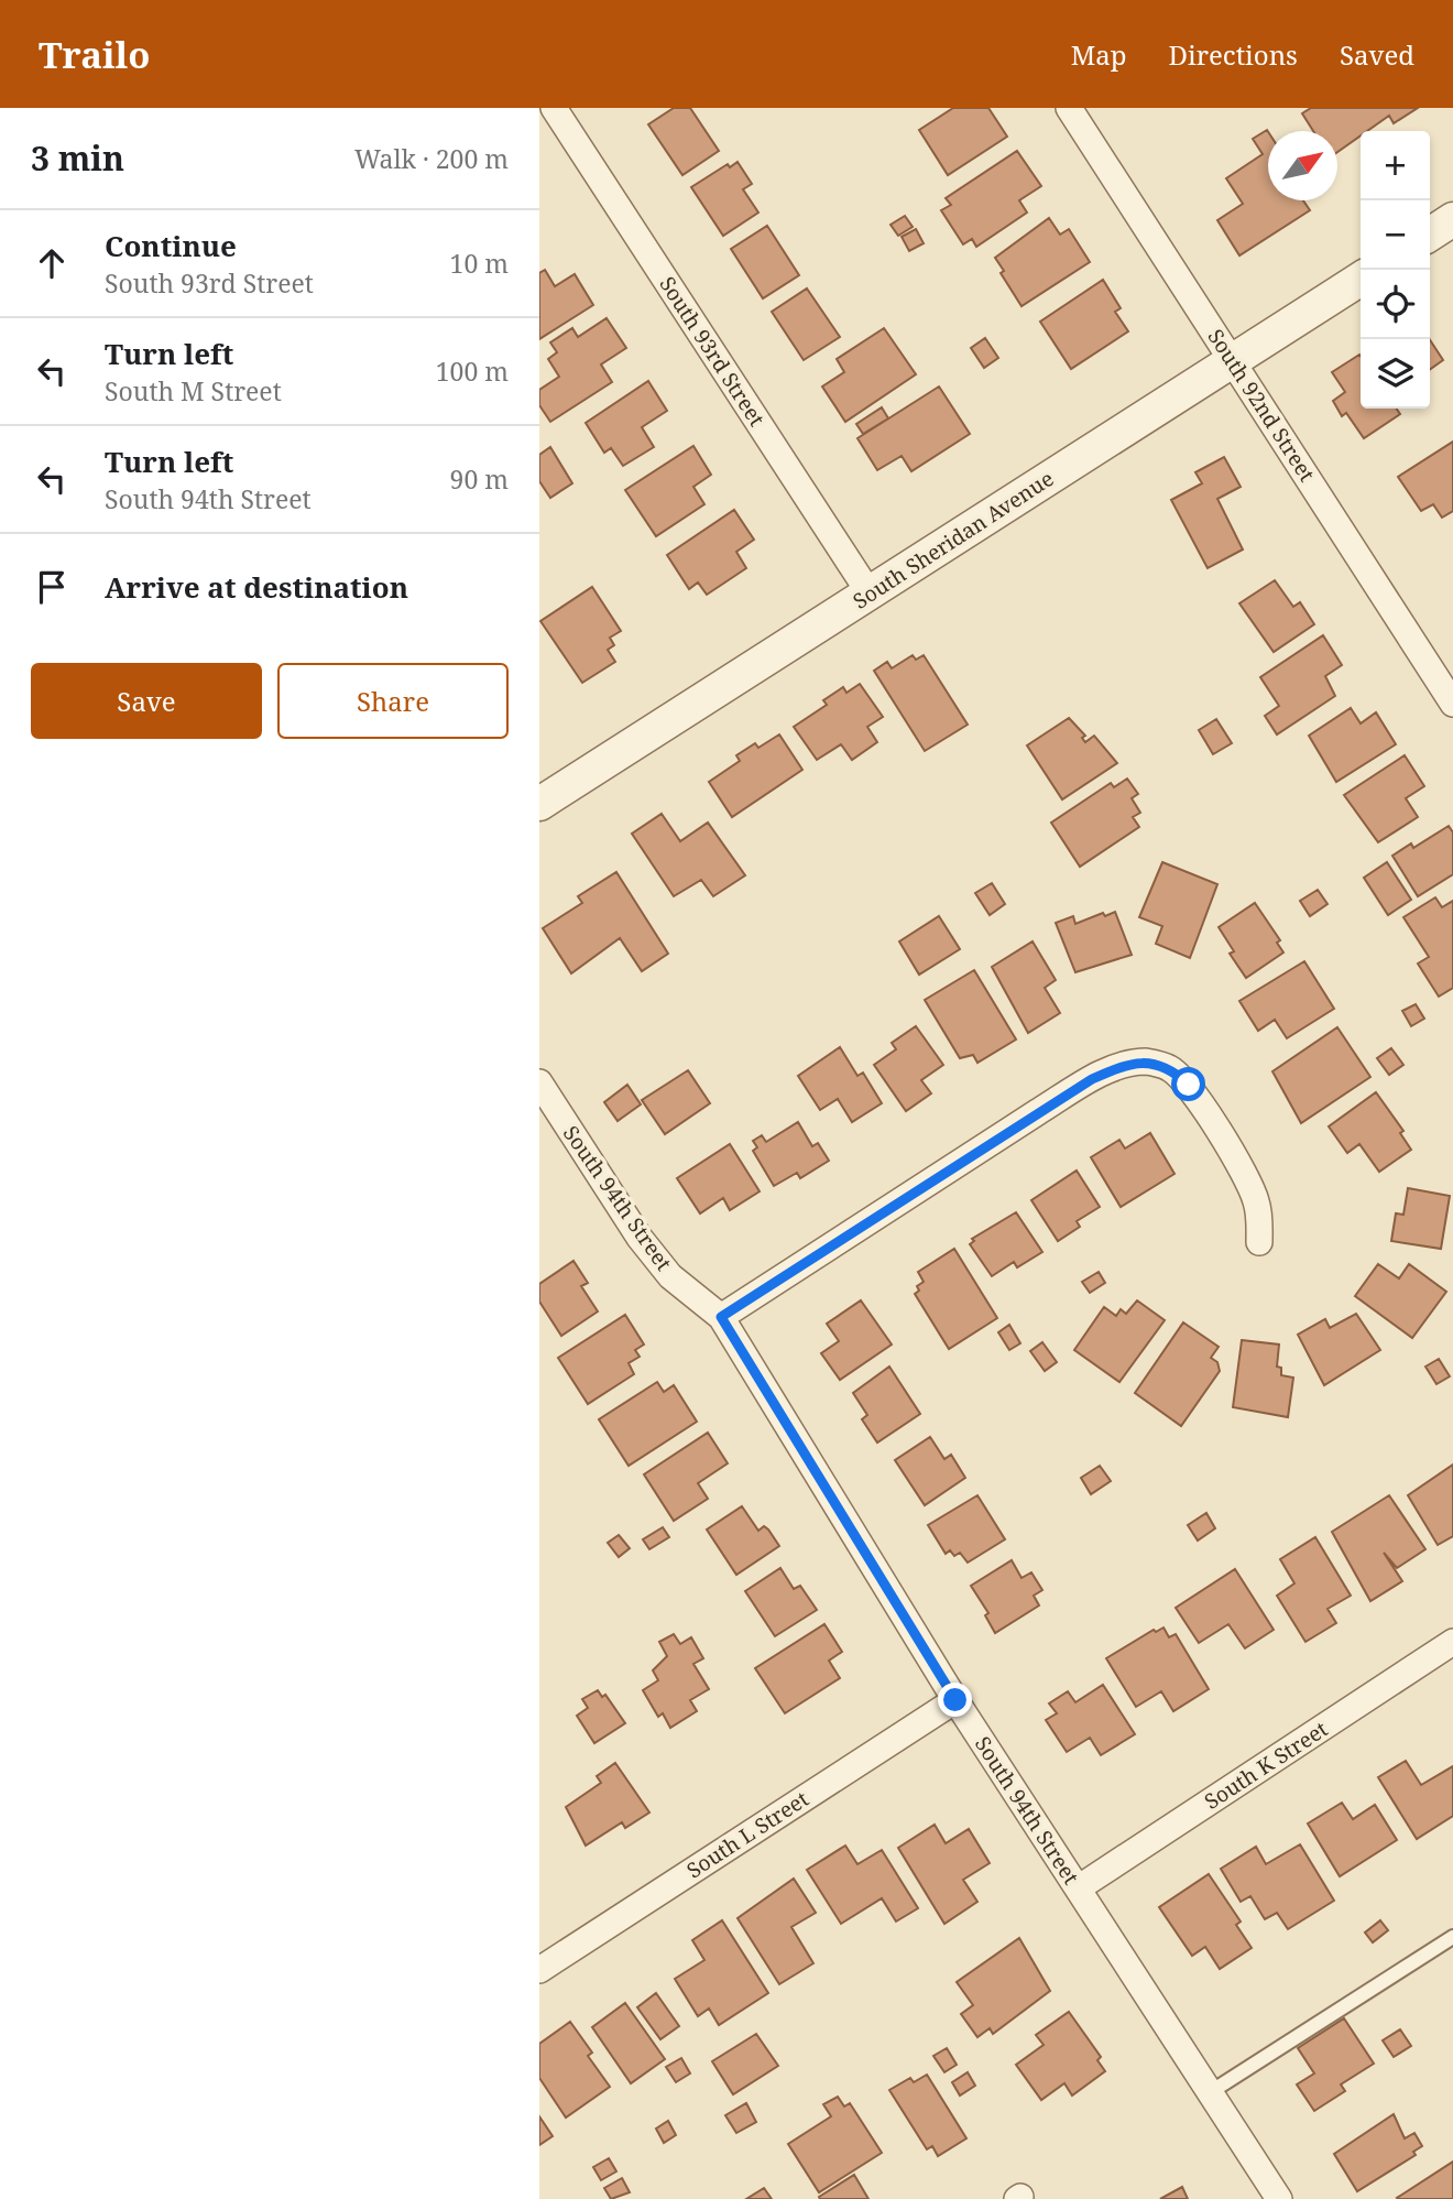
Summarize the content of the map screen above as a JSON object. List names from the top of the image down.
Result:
{
  "streets": {
    "street": [
      "South 93rd Street",
      "South 92nd Street",
      "South Sheridan Avenue",
      "South 94th Street",
      "South K Street",
      "South L Street"
    ]
  },
  "crossings": [
    ["South 93rd Street", "South Sheridan Avenue"],
    ["South 92nd Street", "South Sheridan Avenue"],
    ["South 94th Street", "South K Street"],
    ["South 94th Street", "South L Street"]
  ],
  "north": "top right",
  "page": {
    "header": "Trailo",
    "nav": ["Map", "Directions", "Saved"],
    "heading": ["3 min", "Walk · 200 m"],
    "map_buttons": ["+", "−"],
    "list": [
      ["Continue", "South 93rd Street", "10 m"],
      ["Turn left", "South M Street", "100 m"],
      ["Turn left", "South 94th Street", "90 m"],
      "Arrive at destination"
    ],
    "buttons": ["Save", "Share"]
  }
}
